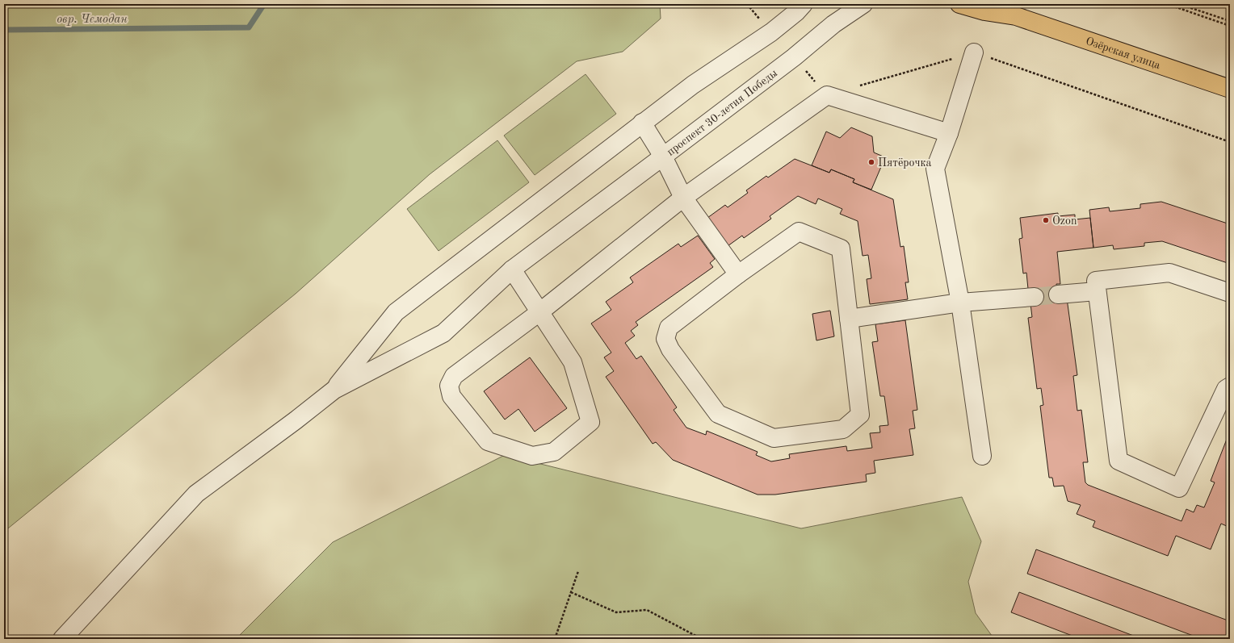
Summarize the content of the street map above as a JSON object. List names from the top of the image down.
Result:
{
  "streets": {
    "main road": ["Озёрская улица"],
    "street": ["проспект 30-летия Победы"]
  },
  "water": ["овр. Чемодан"],
  "places": ["Пятёрочка", "Ozon"]
}
